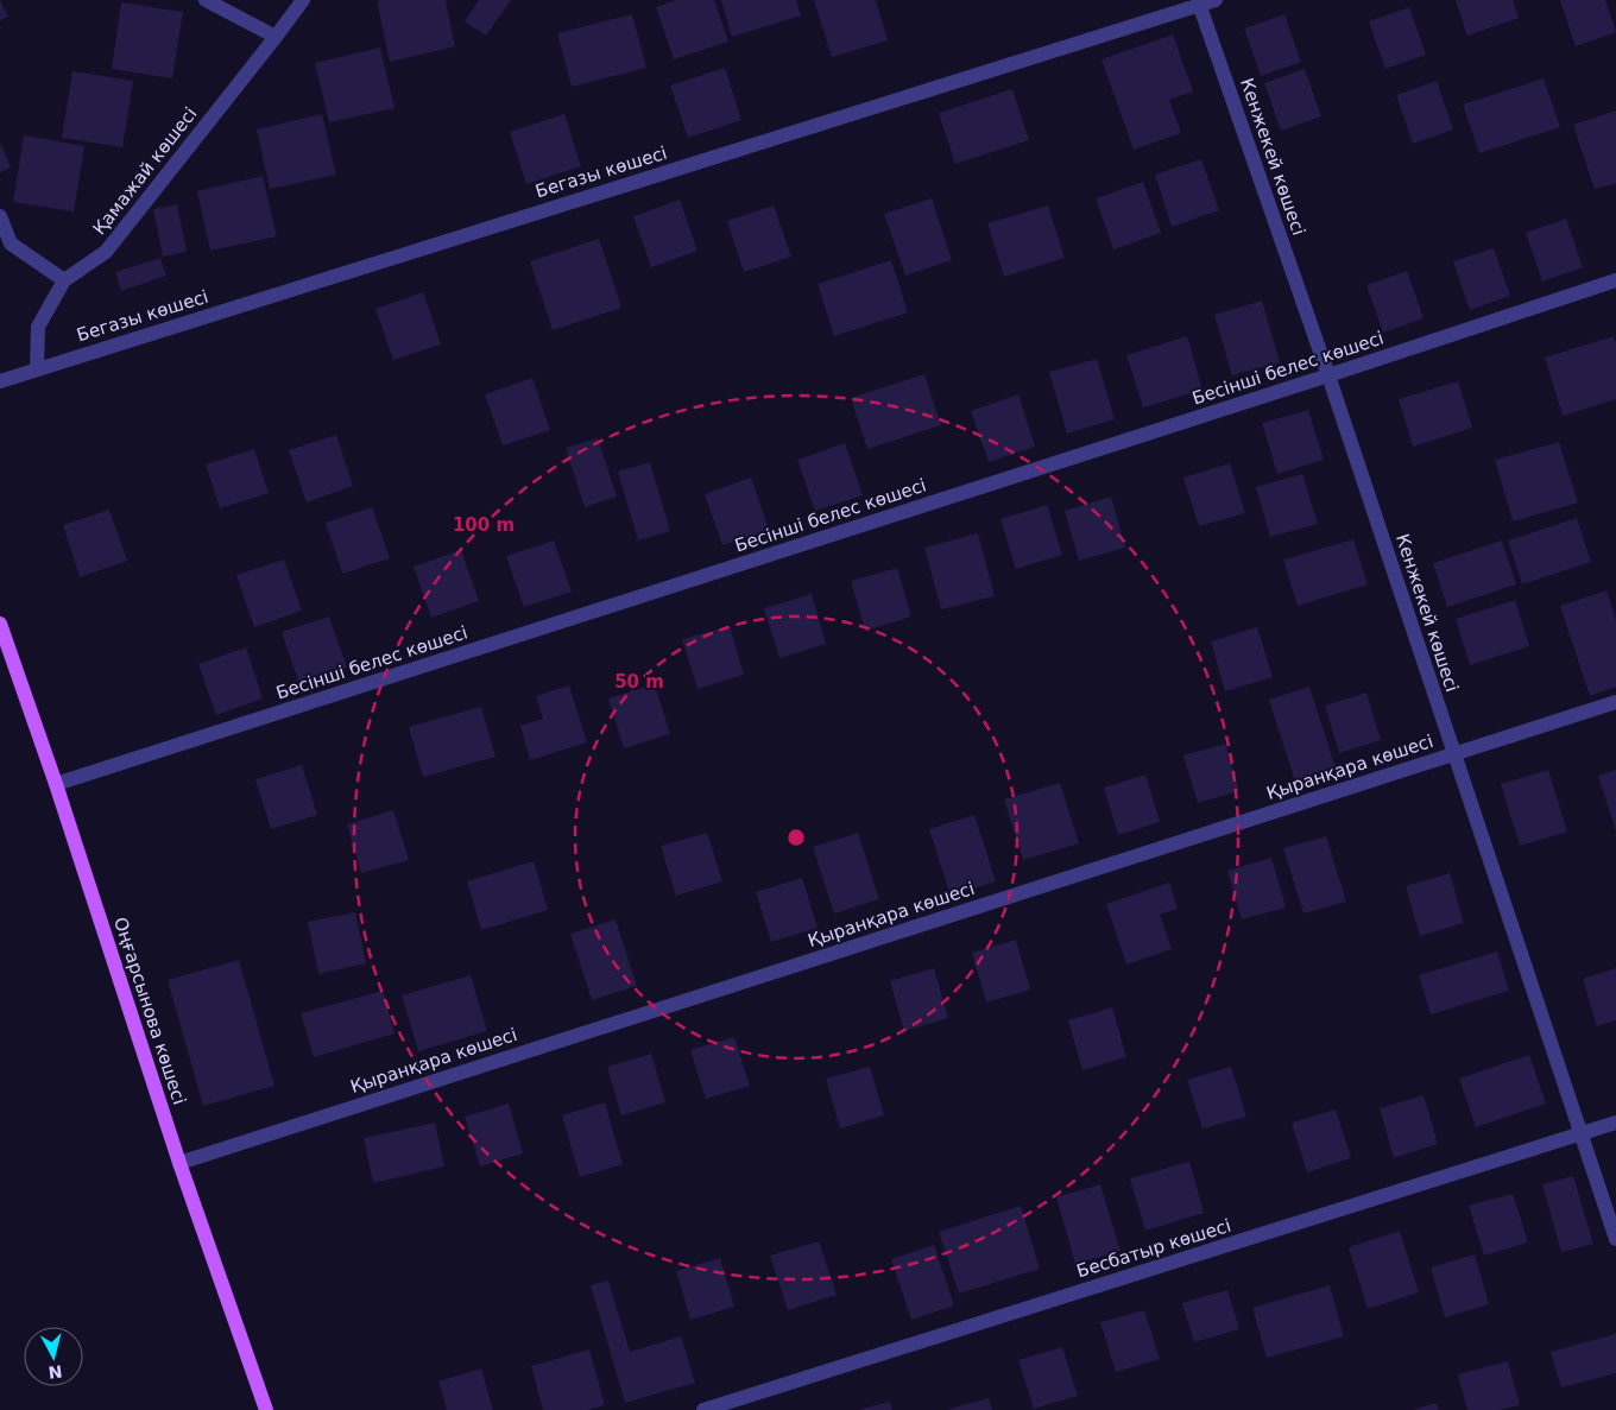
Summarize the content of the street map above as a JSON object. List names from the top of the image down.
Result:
{
  "streets": {
    "main road": ["Оңғарсынова көшесі"],
    "street": [
      "Кенжекей көшесі",
      "Қамажай көшесі",
      "Бегазы көшесі",
      "Бесінші белес көшесі",
      "Қыранқара көшесі",
      "Бесбатыр көшесі"
    ]
  },
  "crossings": [
    ["Кенжекей көшесі", "Бегазы көшесі"],
    ["Кенжекей көшесі", "Бесінші белес көшесі"],
    ["Кенжекей көшесі", "Қыранқара көшесі"],
    ["Кенжекей көшесі", "Бесбатыр көшесі"],
    ["Қамажай көшесі", "Бегазы көшесі"],
    ["Бесінші белес көшесі", "Оңғарсынова көшесі"],
    ["Қыранқара көшесі", "Оңғарсынова көшесі"]
  ],
  "north": "bottom",
  "rings": ["100 m", "50 m"]
}
